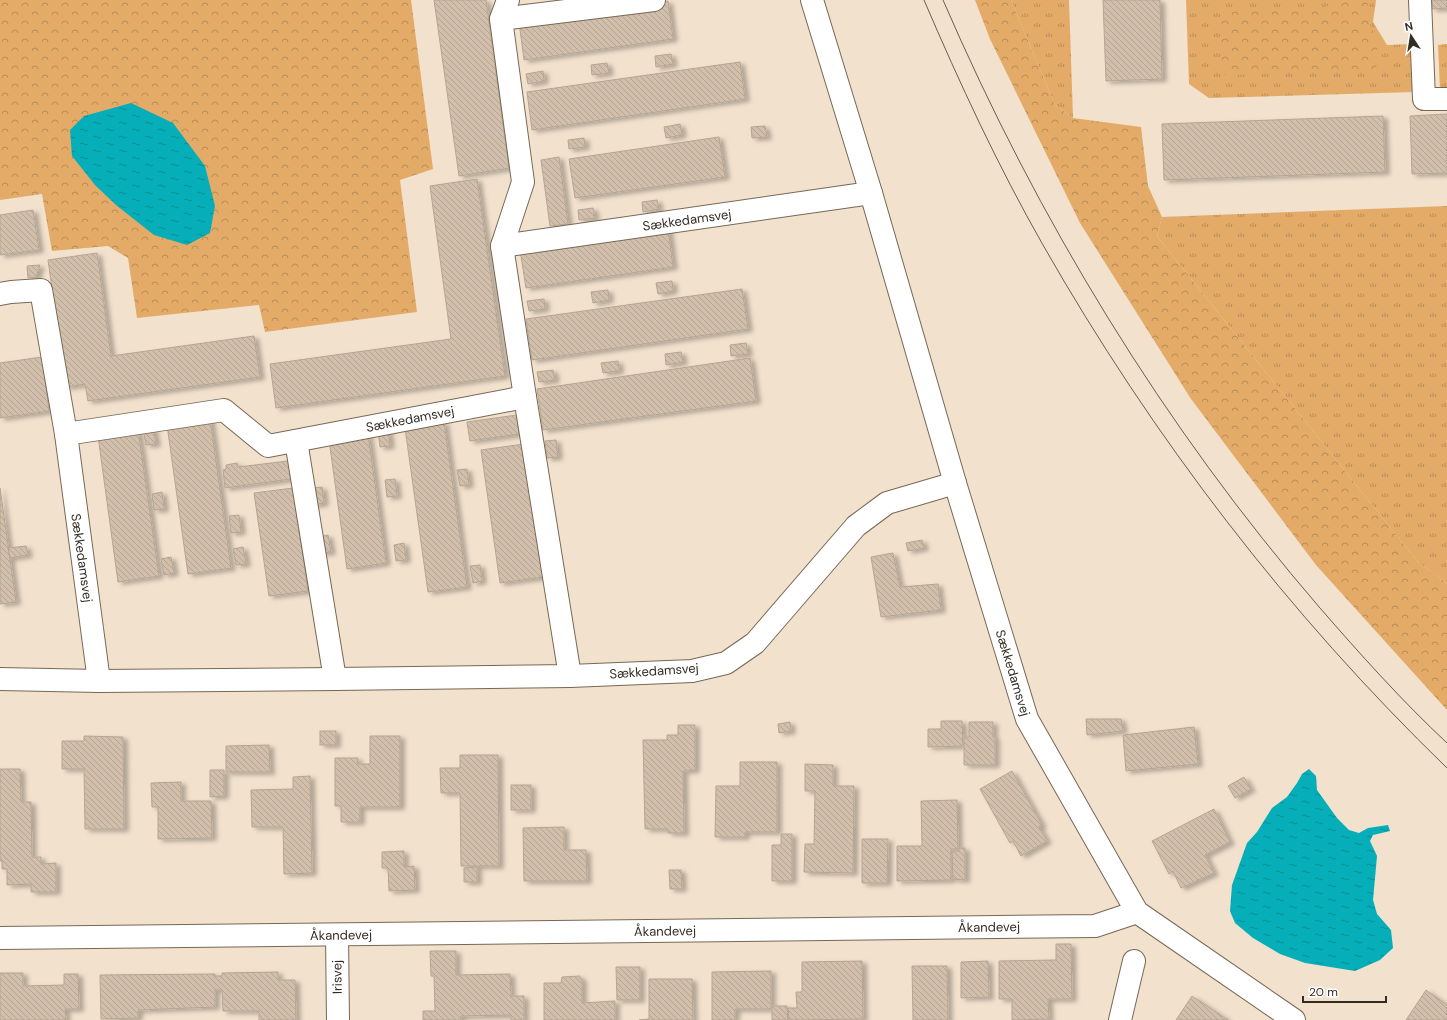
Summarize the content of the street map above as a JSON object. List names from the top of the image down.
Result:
{
  "streets": {
    "street": ["Sækkedamsvej", "Åkandevej", "Irisvej"]
  },
  "crossings": [
    ["Sækkedamsvej", "Åkandevej"],
    ["Åkandevej", "Irisvej"]
  ],
  "scale_bar": "20 m",
  "north": "top"
}
